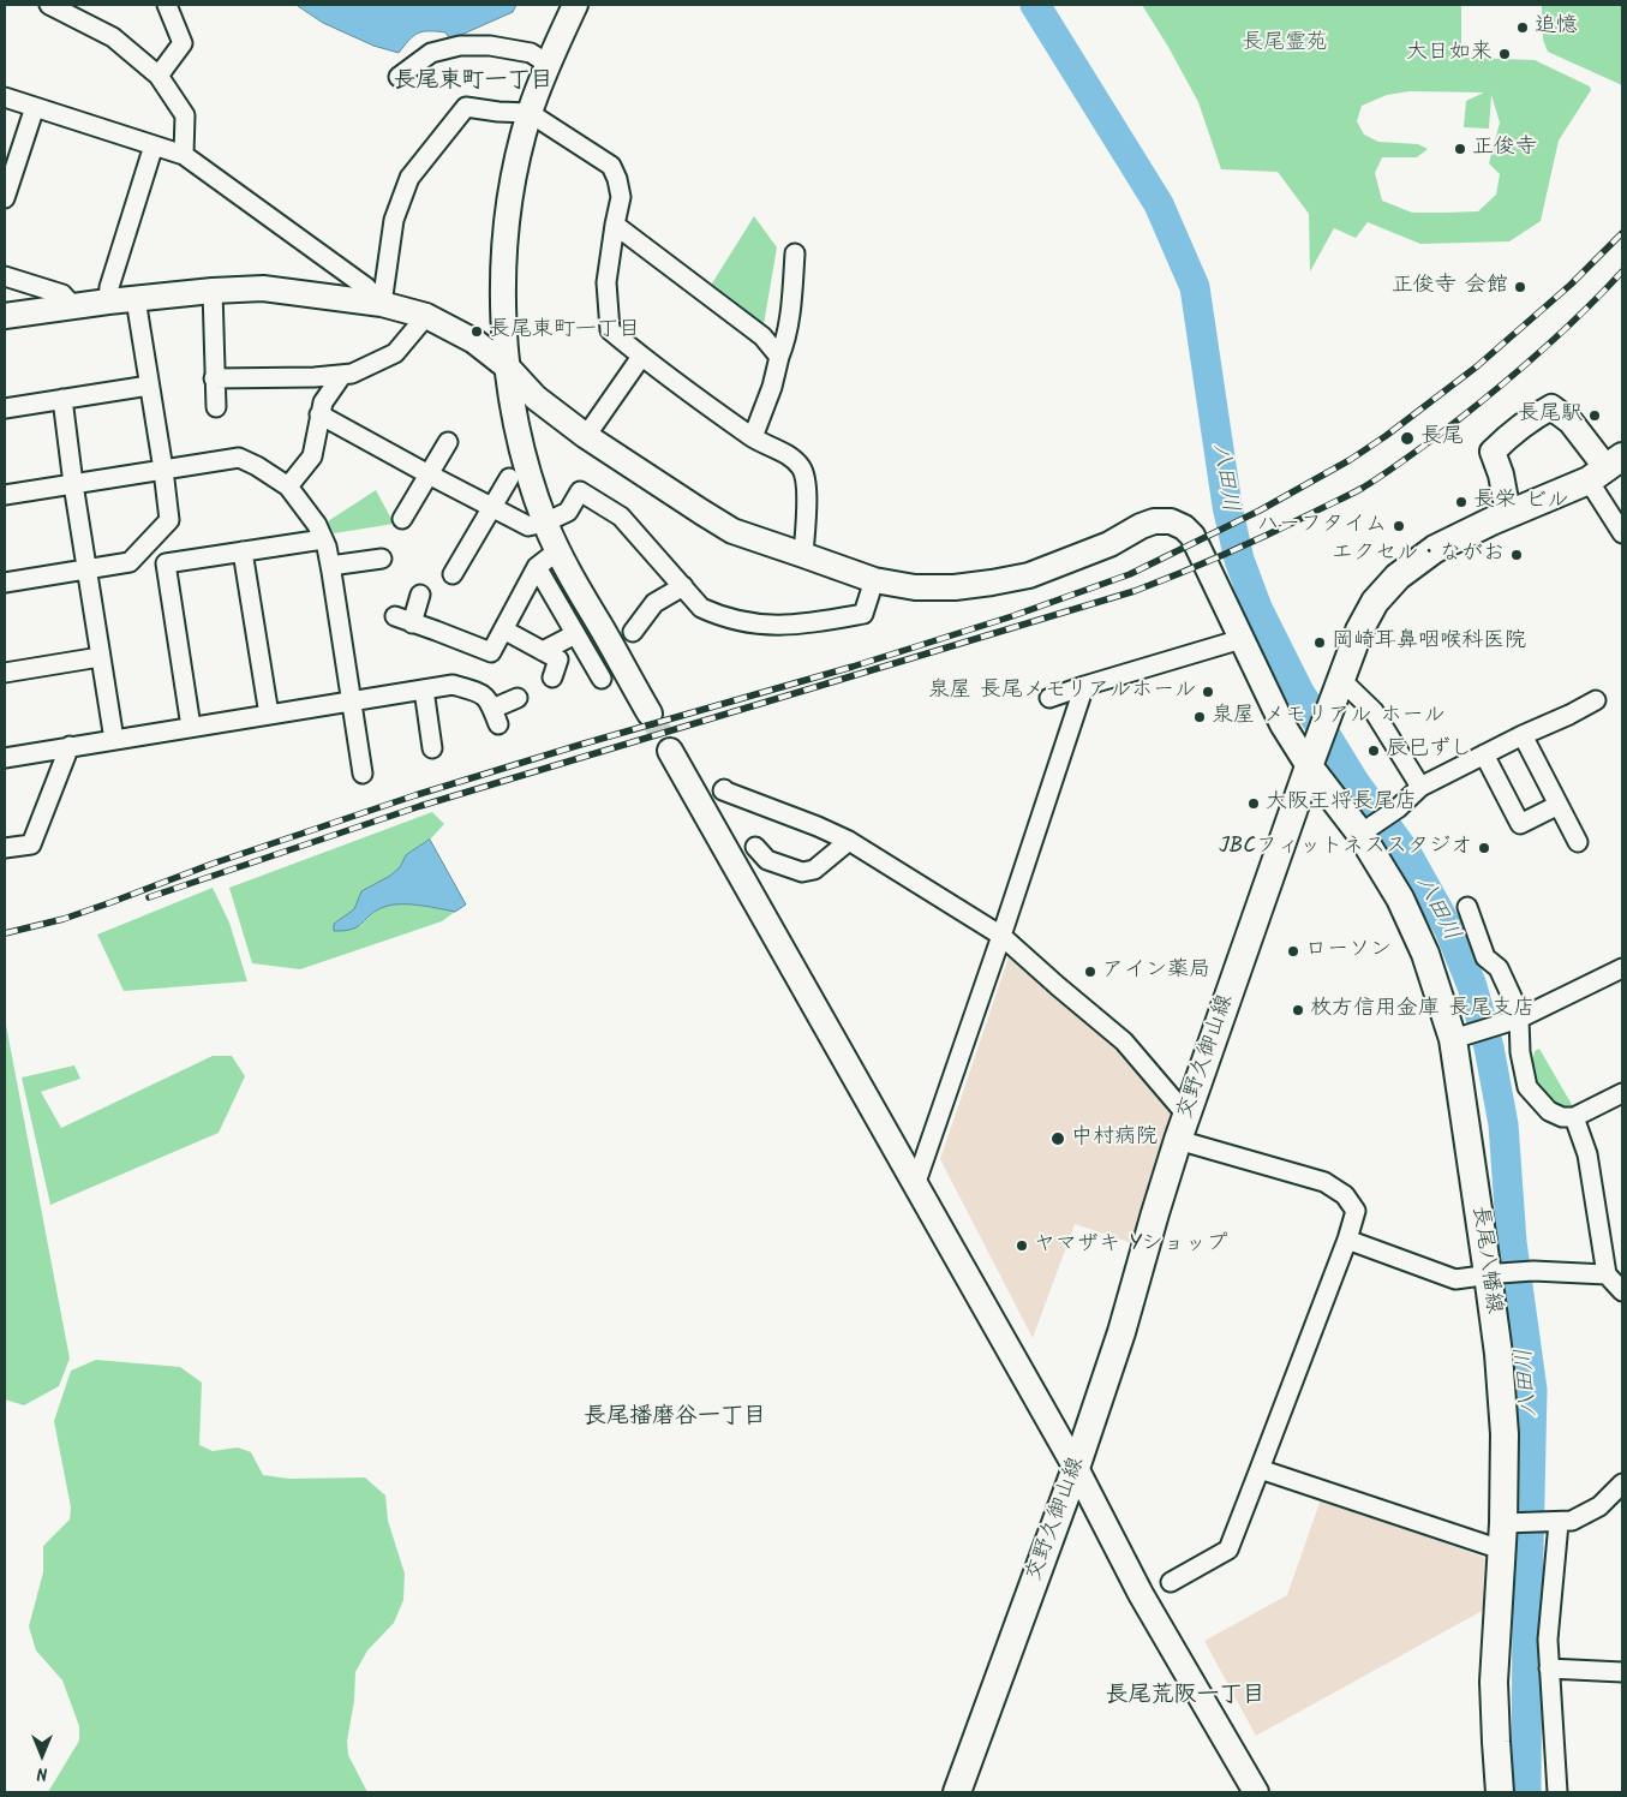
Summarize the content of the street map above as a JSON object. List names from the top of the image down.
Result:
{
  "streets": {
    "main road": ["交野久御山線", "長尾八幡線"]
  },
  "crossings": [
    ["交野久御山線", "長尾八幡線"]
  ],
  "districts": ["長尾東町一丁目", "長尾播磨谷一丁目", "長尾荒阪一丁目"],
  "water": ["八田川"],
  "parks": ["長尾霊苑"],
  "places": [
    "追憶",
    "大日如来",
    "正俊寺",
    "正俊寺 会館",
    "長尾東町一丁目",
    "長尾駅",
    "長尾",
    "長栄 ビル",
    "ハーフタイム",
    "エクセル・ながお",
    "岡崎耳鼻咽喉科医院",
    "泉屋 長尾メモリアルホール",
    "泉屋 メモリアル ホール",
    "辰巳ずし",
    "大阪王将長尾店",
    "JBCフィットネススタジオ",
    "ローソン",
    "アイン薬局",
    "枚方信用金庫 長尾支店",
    "中村病院",
    "ヤマザキ Yショップ"
  ],
  "north": "bottom"
}
